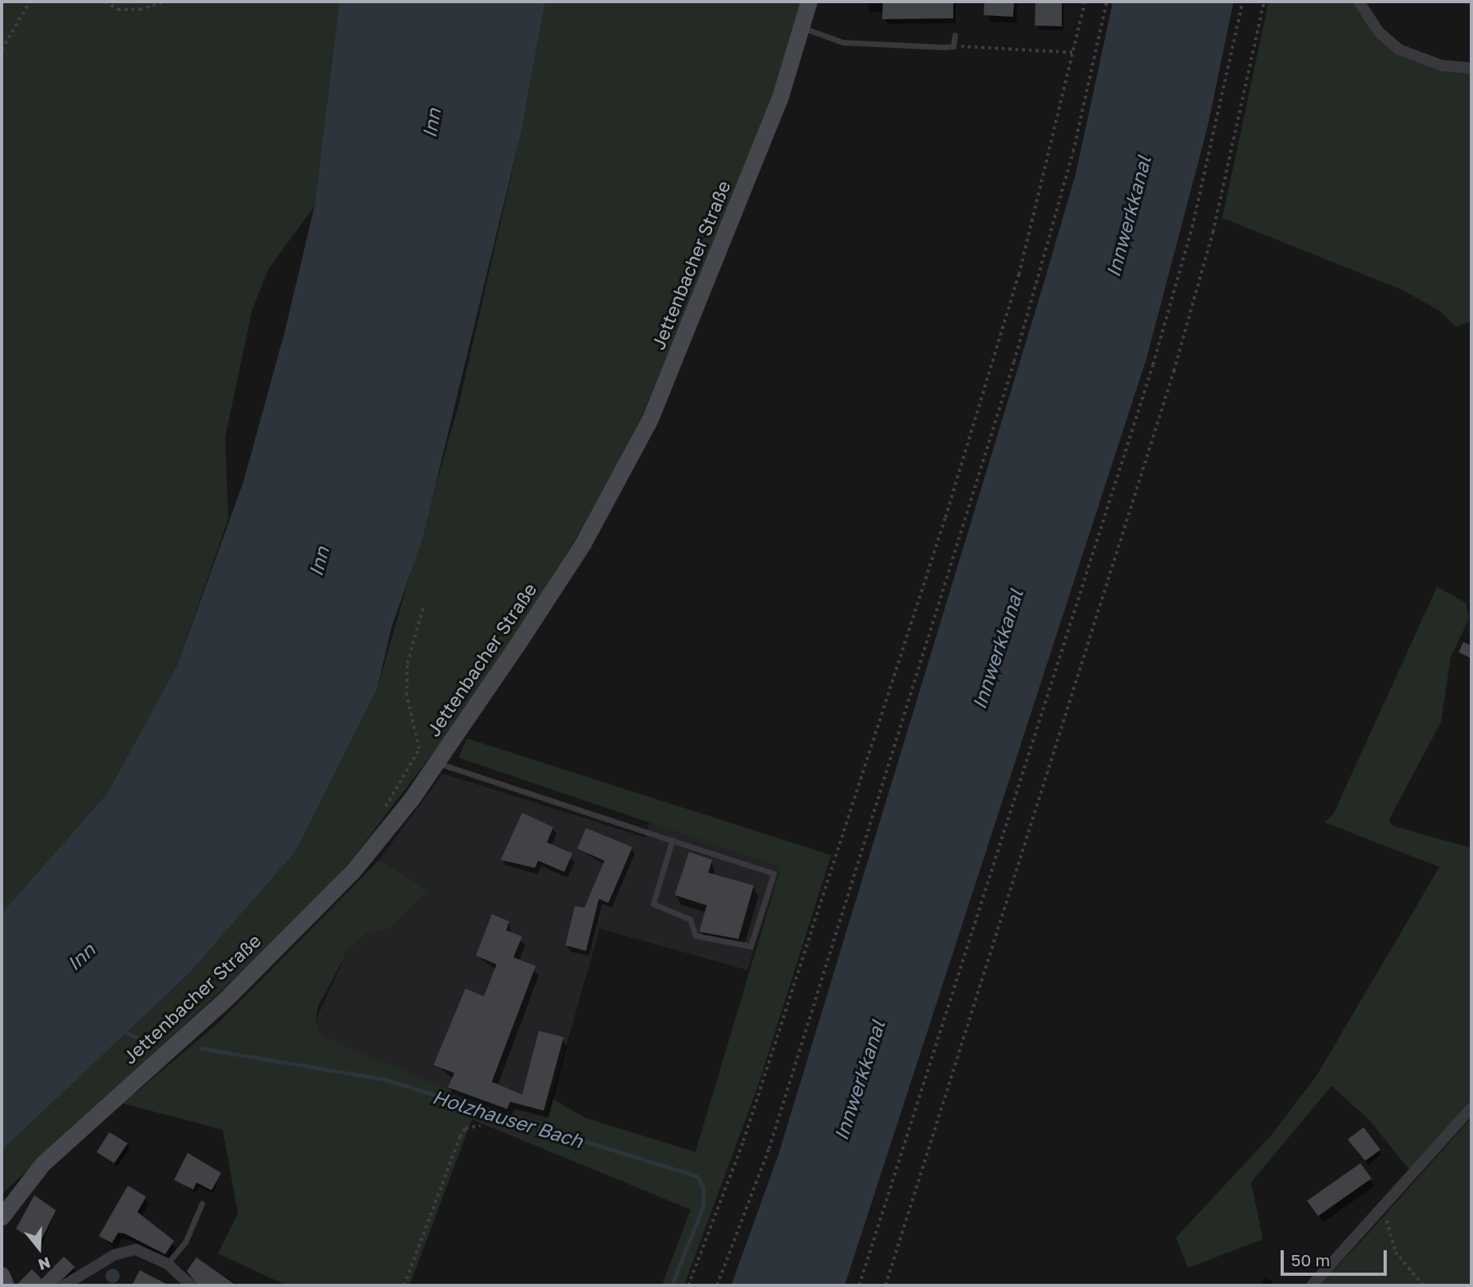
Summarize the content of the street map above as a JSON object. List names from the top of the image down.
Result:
{
  "streets": {
    "street": ["Jettenbacher Straße"]
  },
  "water": ["Inn", "Innwerkkanal", "Holzhauser Bach"],
  "scale_bar": "50 m",
  "north": "bottom"
}
